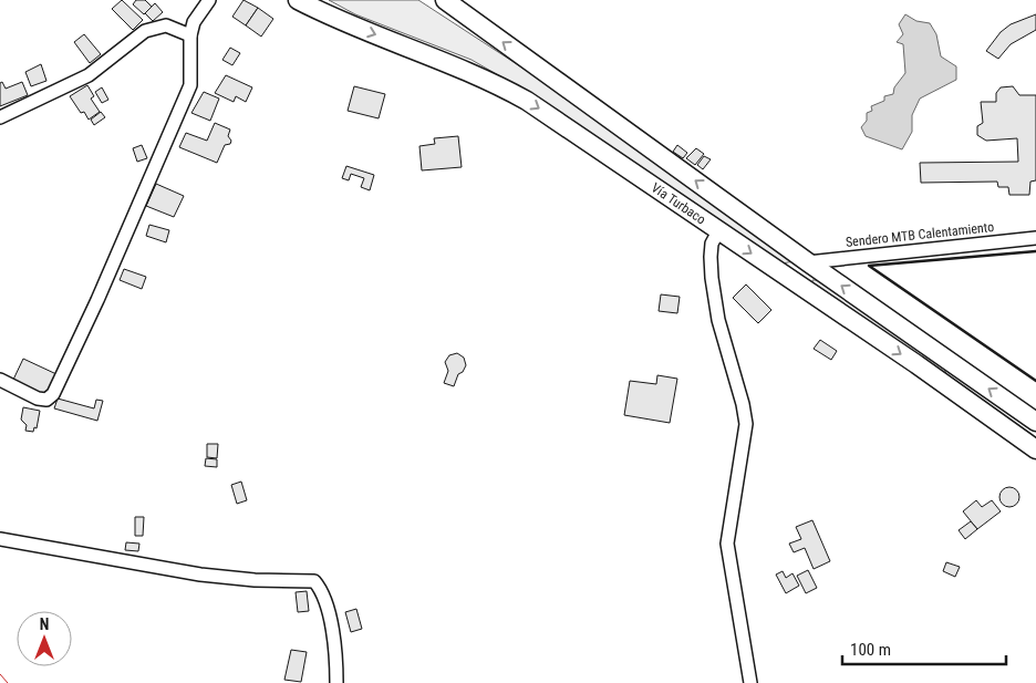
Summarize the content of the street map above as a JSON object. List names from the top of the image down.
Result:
{
  "streets": {
    "highway": ["Vía Turbaco"],
    "street": ["Sendero MTB Calentamiento"]
  },
  "crossings": [
    ["Vía Turbaco", "Sendero MTB Calentamiento"]
  ],
  "scale_bar": "100 m",
  "north": "top"
}
